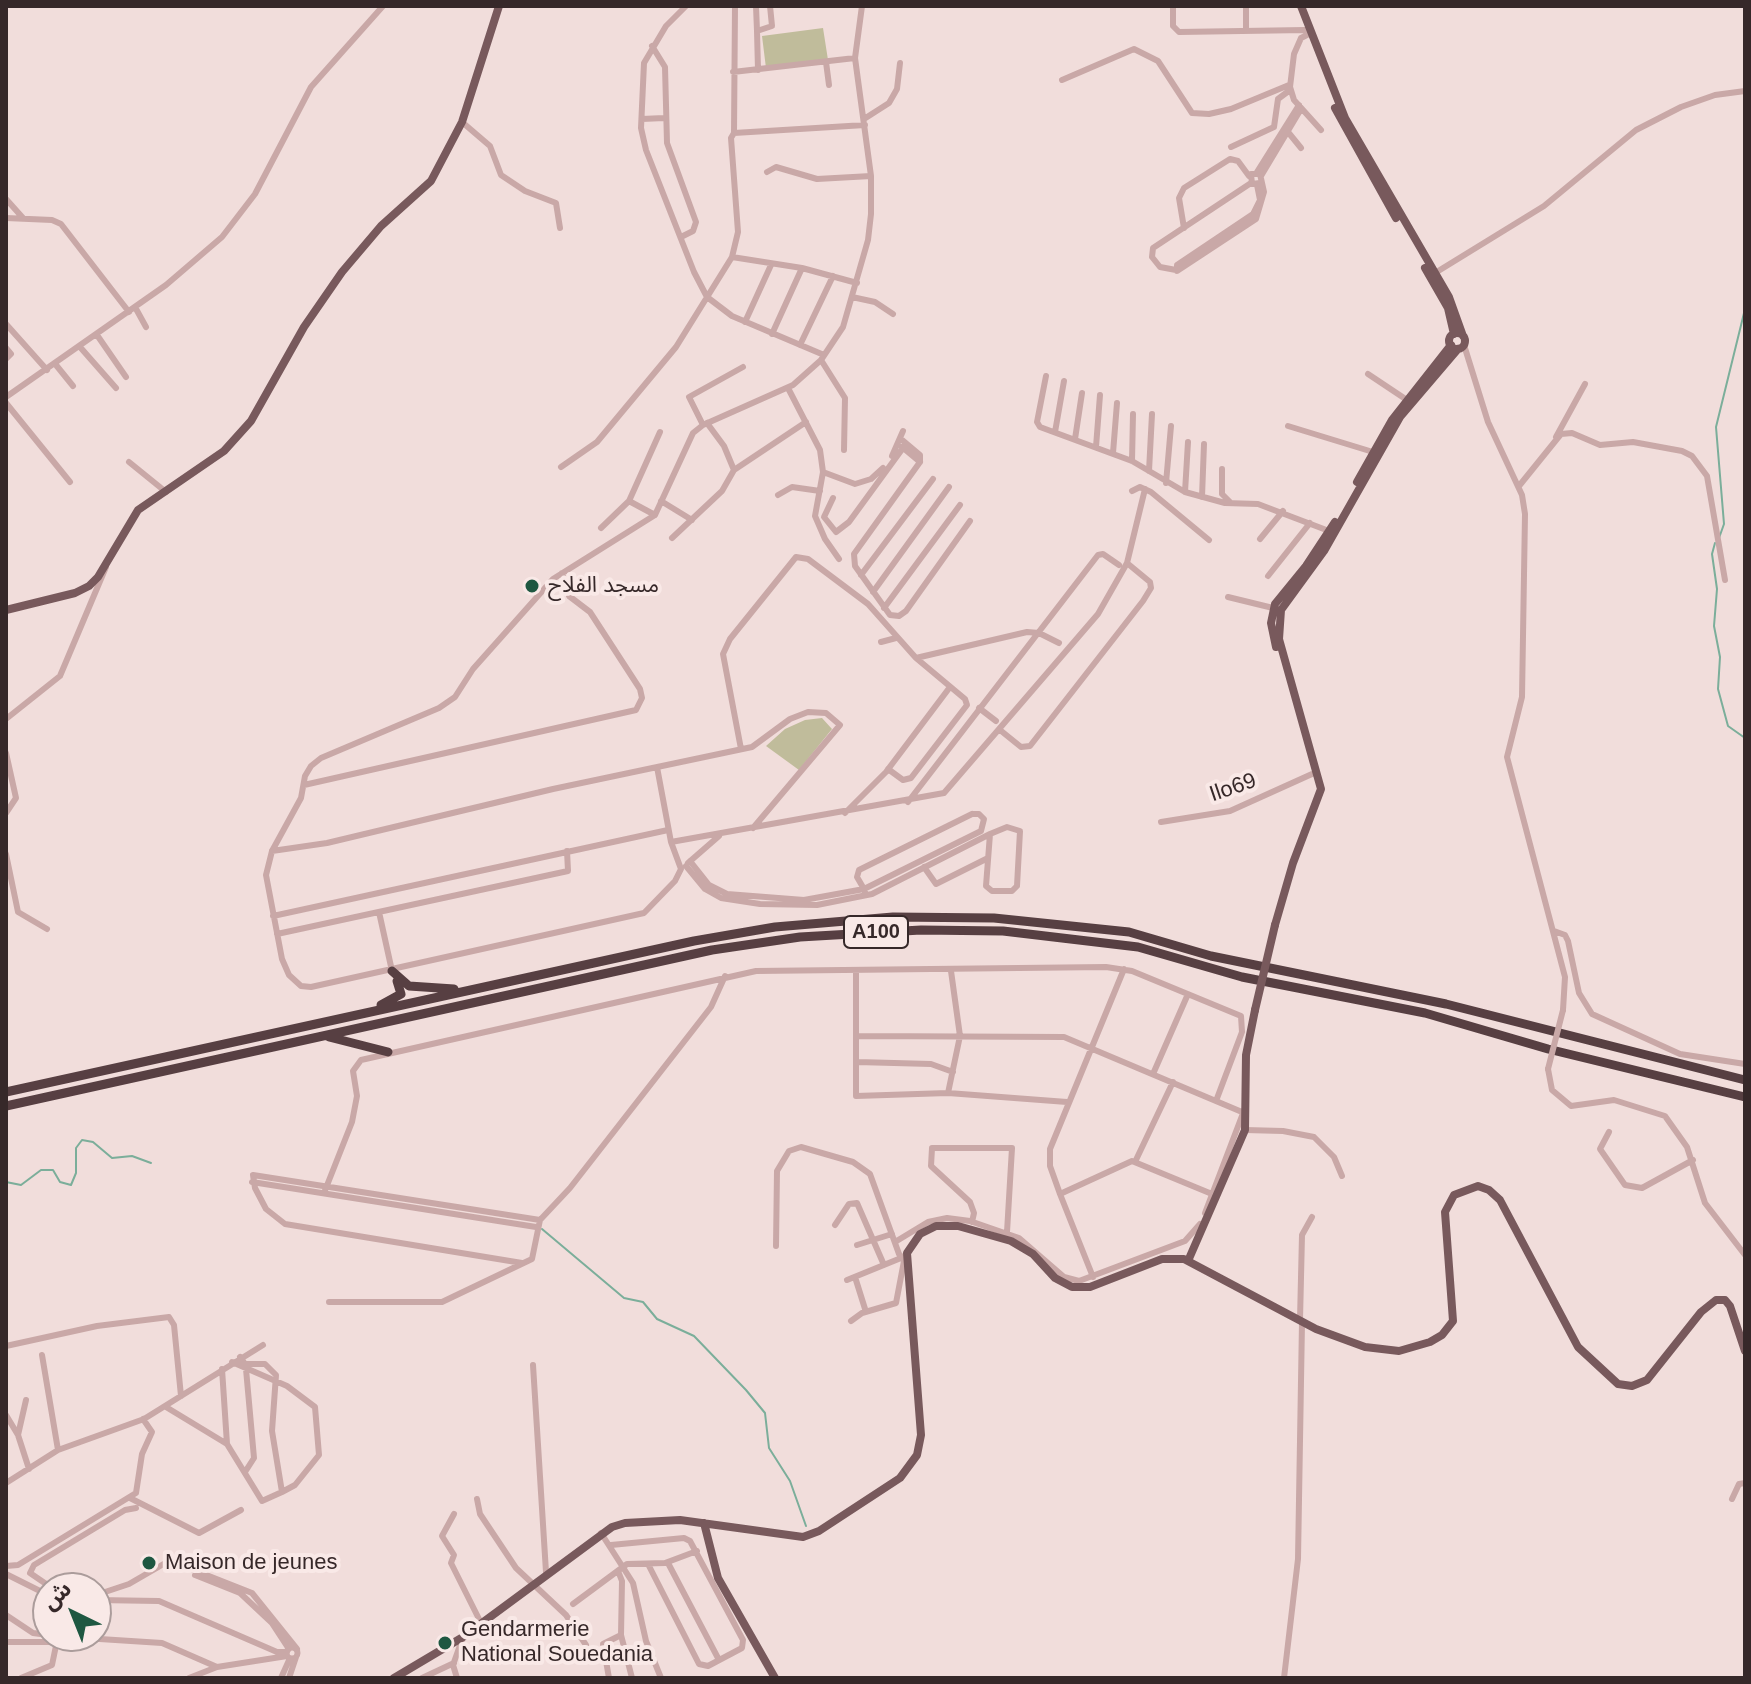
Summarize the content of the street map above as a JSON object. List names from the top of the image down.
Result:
{
  "streets": {
    "highway": ["A100"],
    "street": ["Ilo69"]
  },
  "places": ["مسجد الفلاح", "Maison de jeunes", "Gendarmerie National Souedania"],
  "north": "top left"
}
